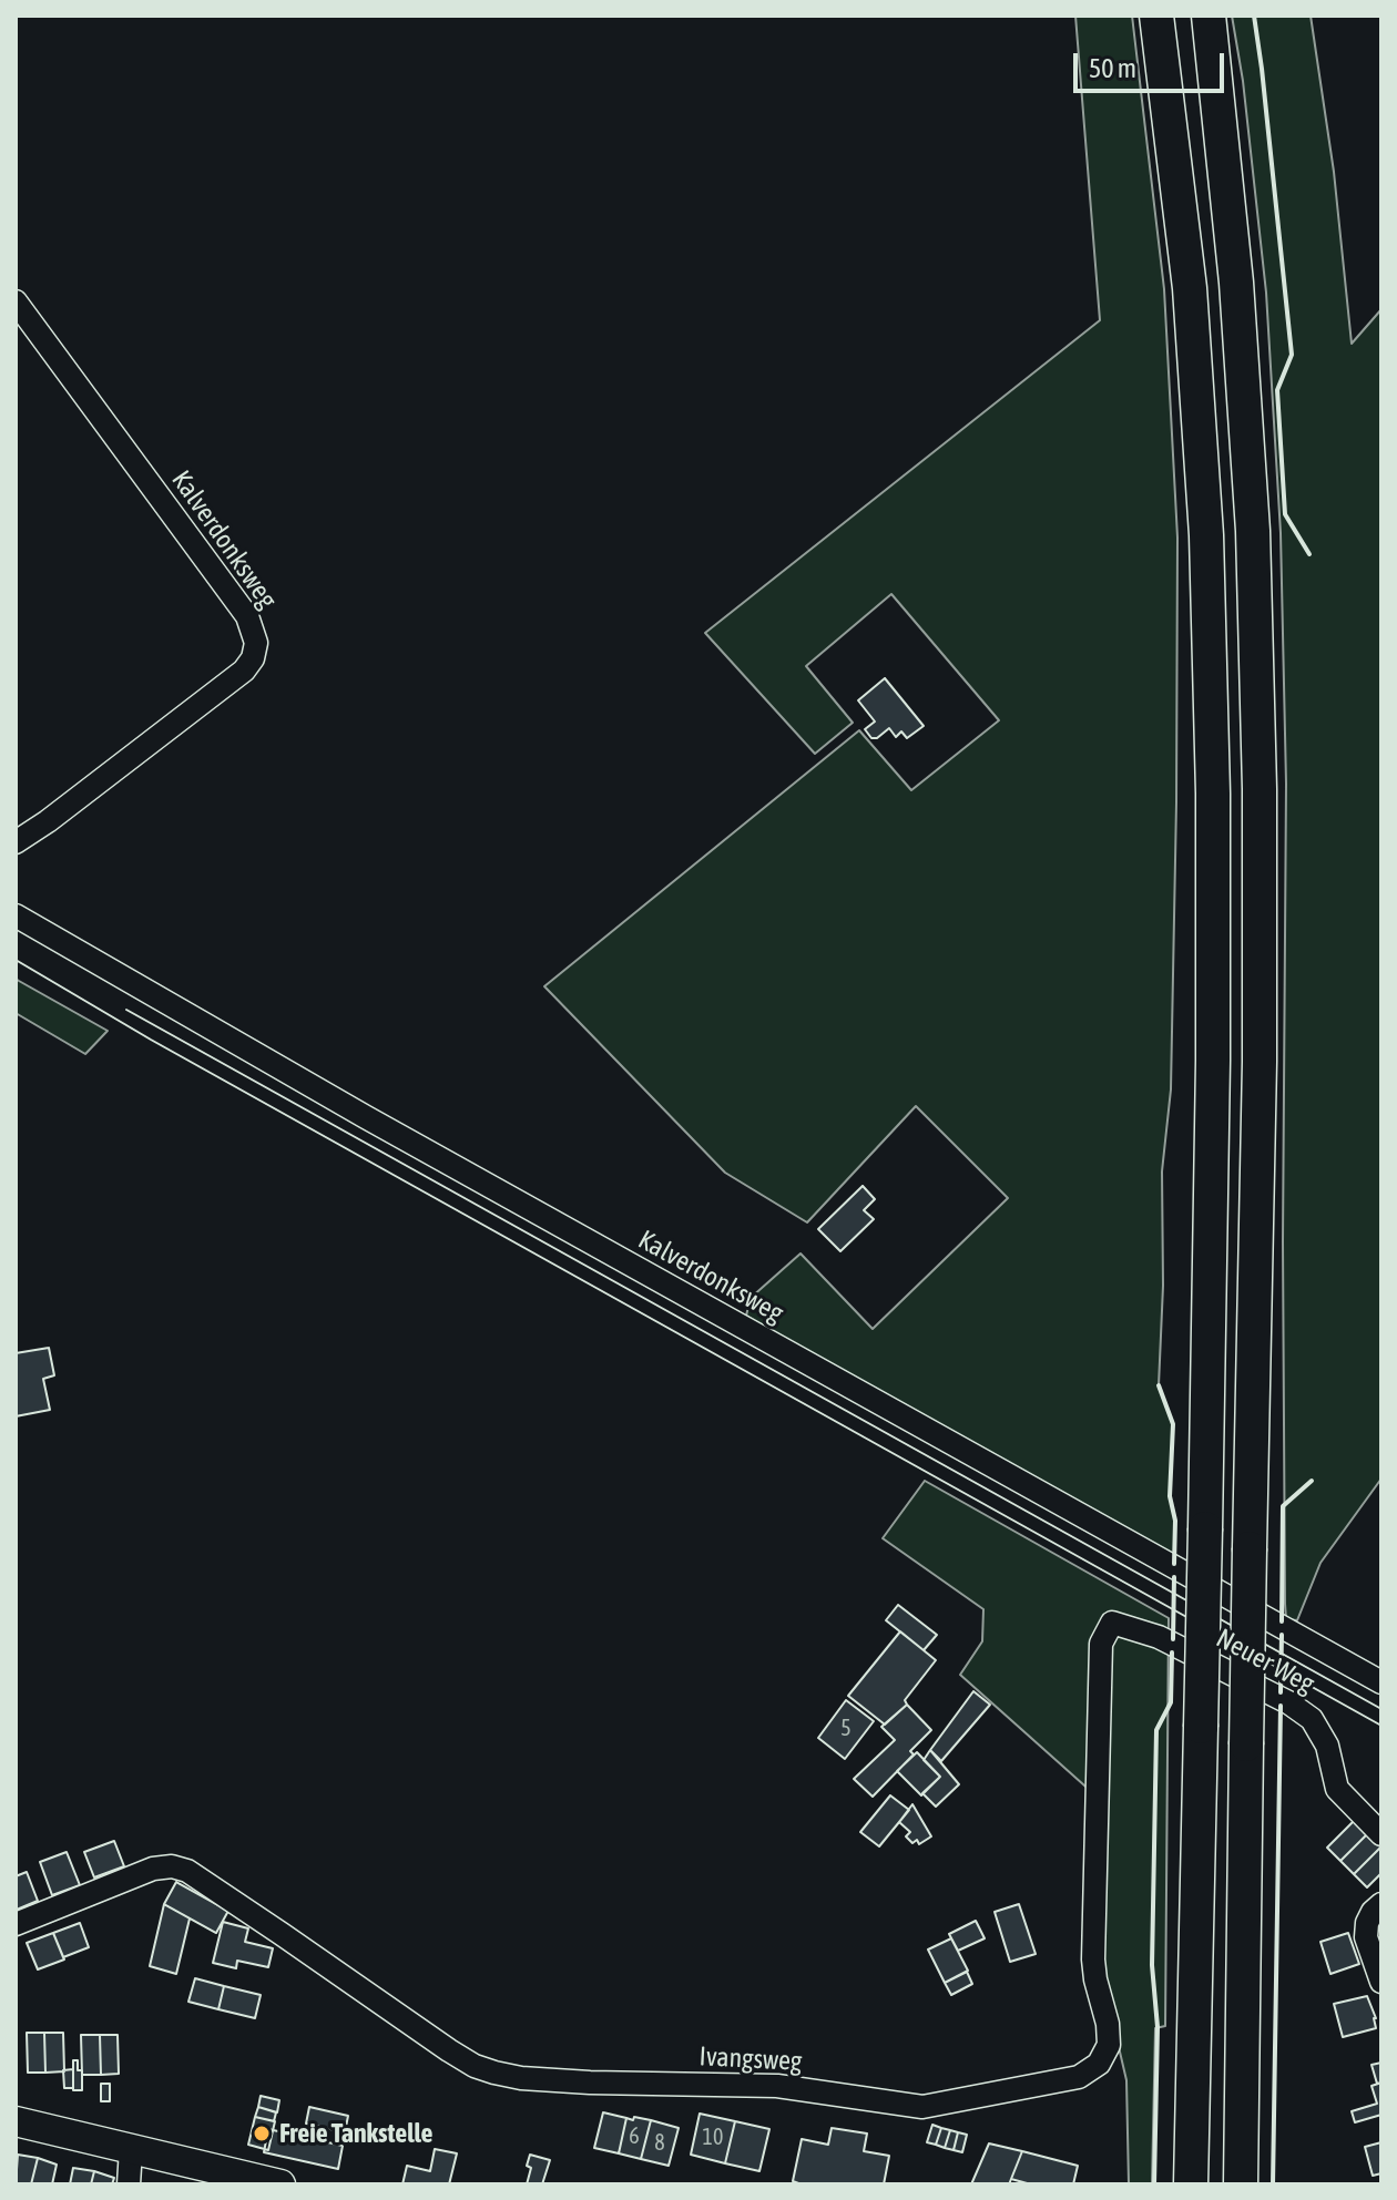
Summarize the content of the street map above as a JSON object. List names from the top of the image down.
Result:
{
  "streets": {
    "street": ["Kalverdonksweg", "Neuer Weg", "Ivangsweg"]
  },
  "crossings": [
    ["Neuer Weg", "Ivangsweg"]
  ],
  "places": ["Freie Tankstelle"],
  "house_numbers": [
    "5",
    "6",
    "10",
    "8"
  ],
  "scale_bar": "50 m"
}
